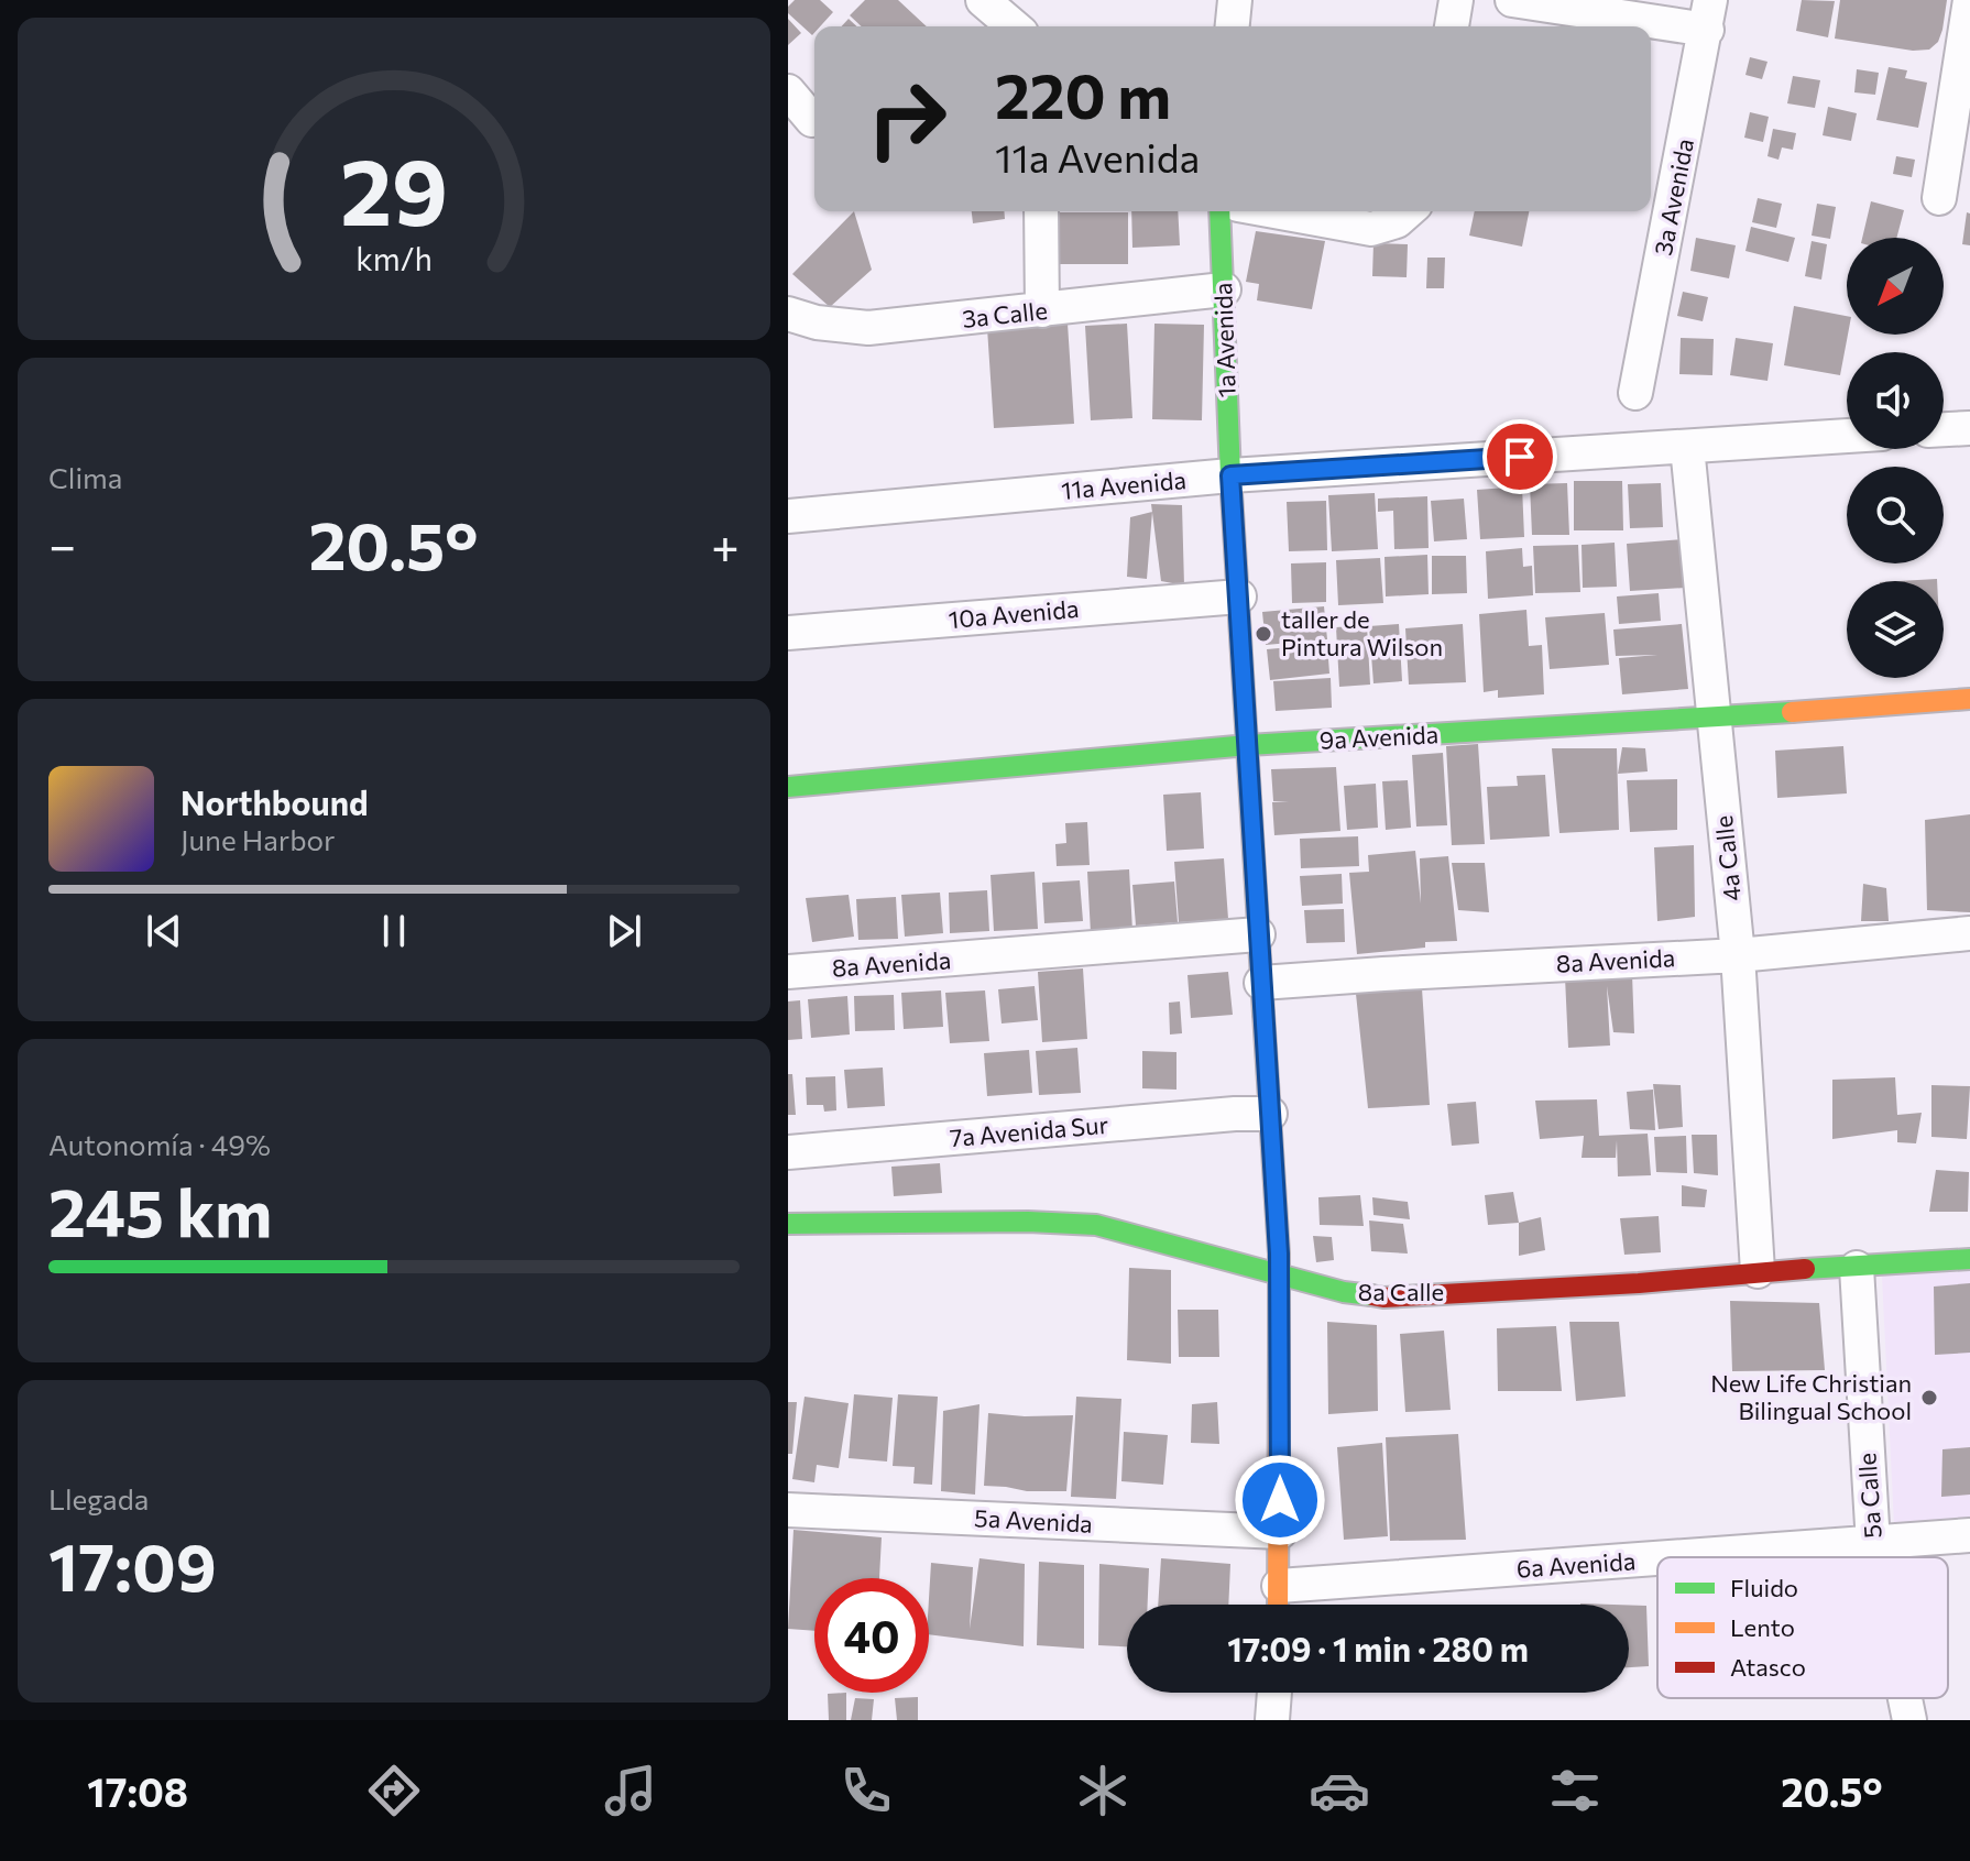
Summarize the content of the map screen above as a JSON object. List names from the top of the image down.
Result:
{
  "streets": {
    "street": [
      "3a Avenida",
      "3a Calle",
      "1a Avenida",
      "11a Avenida",
      "10a Avenida",
      "9a Avenida",
      "4a Calle",
      "8a Avenida",
      "7a Avenida Sur",
      "8a Calle",
      "5a Calle",
      "5a Avenida",
      "6a Avenida"
    ]
  },
  "crossings": [
    ["3a Calle", "1a Avenida"],
    ["1a Avenida", "11a Avenida"],
    ["1a Avenida", "10a Avenida"],
    ["1a Avenida", "9a Avenida"],
    ["1a Avenida", "8a Avenida"],
    ["1a Avenida", "7a Avenida Sur"],
    ["1a Avenida", "8a Calle"],
    ["1a Avenida", "5a Avenida"],
    ["1a Avenida", "6a Avenida"],
    ["11a Avenida", "4a Calle"],
    ["9a Avenida", "4a Calle"],
    ["4a Calle", "8a Avenida"],
    ["4a Calle", "8a Calle"],
    ["8a Calle", "5a Calle"],
    ["5a Calle", "6a Avenida"]
  ],
  "places": ["taller de Pintura Wilson", "New Life Christian Bilingual School"],
  "legend": ["Fluido", "Lento", "Atasco"],
  "north": "bottom left",
  "page": {
    "turn": ["220 m", "11a Avenida"],
    "tile": [
      "Clima",
      ["Autonomía · 49%", "245 km"],
      ["Llegada", "17:09"]
    ],
    "heat": ["−", "20.5°", "+"],
    "song": ["Northbound", "June Harbor"],
    "limit": "40",
    "trip": "17:09 · 1 min · 280 m",
    "tabs": ["17:08", "20.5°"],
    "gauge": ["29", "km/h"]
  }
}
